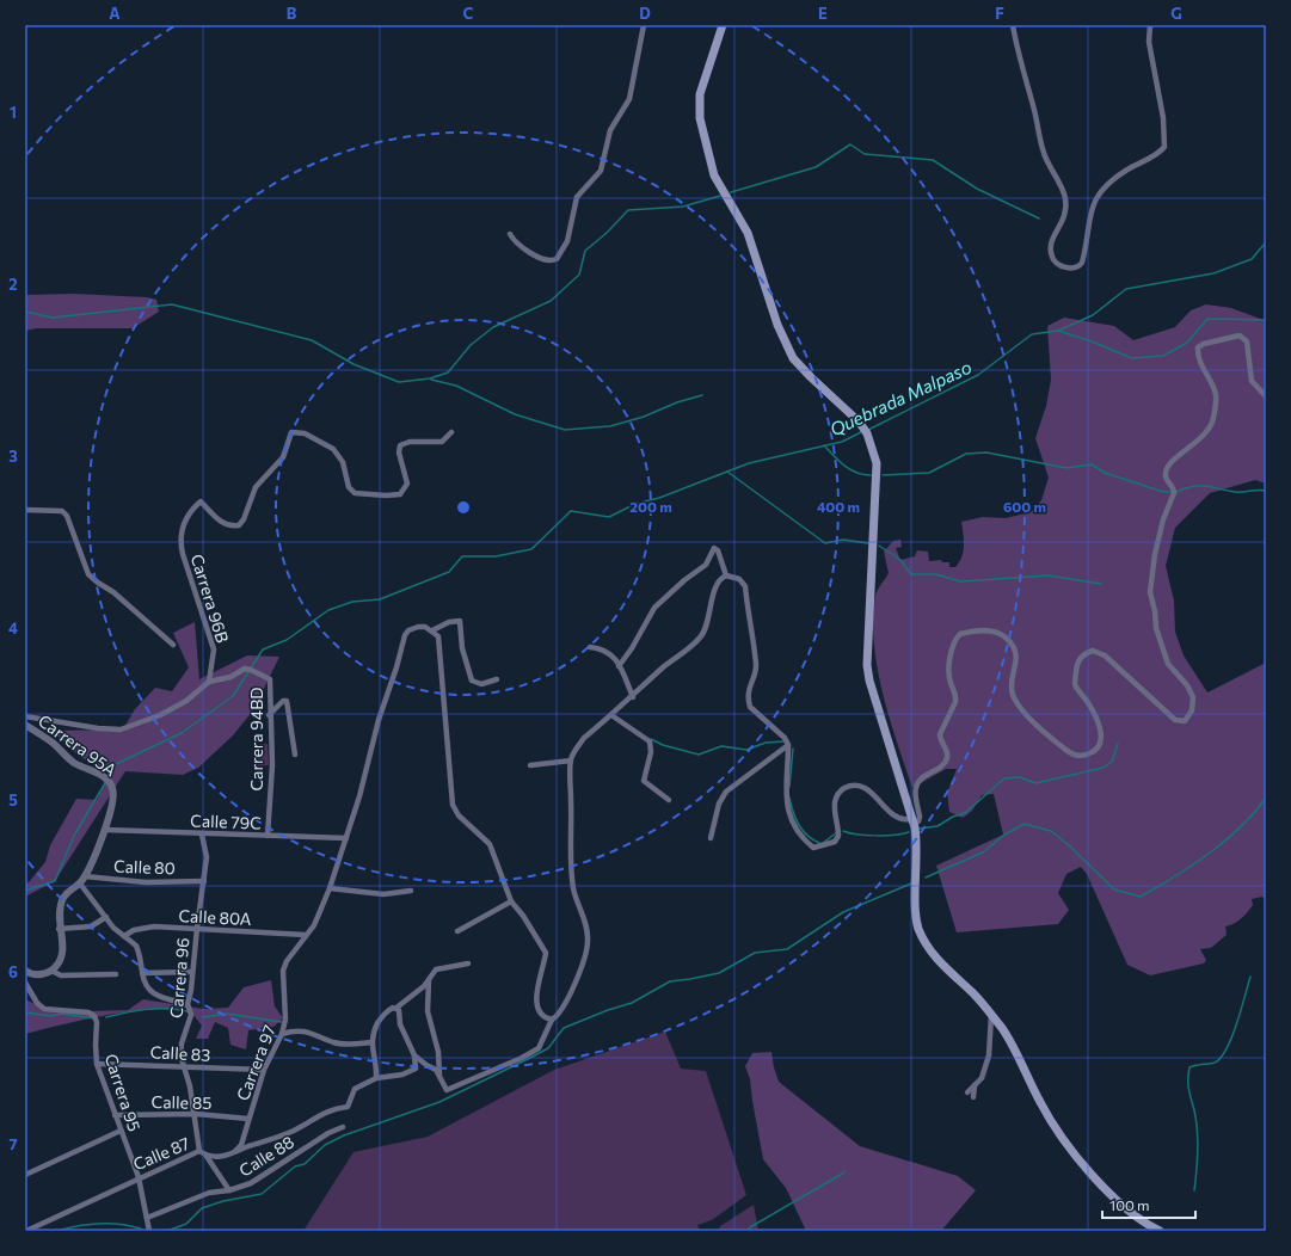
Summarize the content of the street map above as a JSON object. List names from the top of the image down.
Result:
{
  "streets": {
    "street": [
      "Carrera 96B",
      "Carrera 94BD",
      "Carrera 95A",
      "Calle 79C",
      "Calle 80",
      "Calle 80A",
      "Carrera 96",
      "Calle 83",
      "Carrera 97",
      "Carrera 95",
      "Calle 85",
      "Calle 87",
      "Calle 88"
    ]
  },
  "crossings": [
    ["Carrera 96B", "Carrera 94BD"],
    ["Carrera 94BD", "Calle 79C"],
    ["Carrera 95A", "Calle 79C"],
    ["Carrera 95A", "Calle 80"],
    ["Calle 79C", "Carrera 96"],
    ["Calle 79C", "Carrera 97"],
    ["Calle 80", "Carrera 96"],
    ["Calle 80A", "Carrera 96"],
    ["Calle 80A", "Carrera 97"],
    ["Carrera 96", "Calle 83"],
    ["Carrera 96", "Calle 85"],
    ["Carrera 96", "Calle 87"],
    ["Carrera 96", "Calle 88"],
    ["Calle 83", "Carrera 97"],
    ["Calle 83", "Carrera 95"],
    ["Carrera 97", "Calle 85"],
    ["Carrera 97", "Calle 87"],
    ["Carrera 95", "Calle 85"],
    ["Carrera 95", "Calle 87"],
    ["Carrera 95", "Calle 88"]
  ],
  "water": ["Quebrada Malpaso"],
  "scale_bar": "100 m",
  "grid": {
    "columns": [
      "A",
      "B",
      "C",
      "D",
      "E",
      "F",
      "G"
    ],
    "rows": [
      "1",
      "2",
      "3",
      "4",
      "5",
      "6",
      "7"
    ]
  },
  "rings": ["200 m", "400 m", "600 m"]
}
